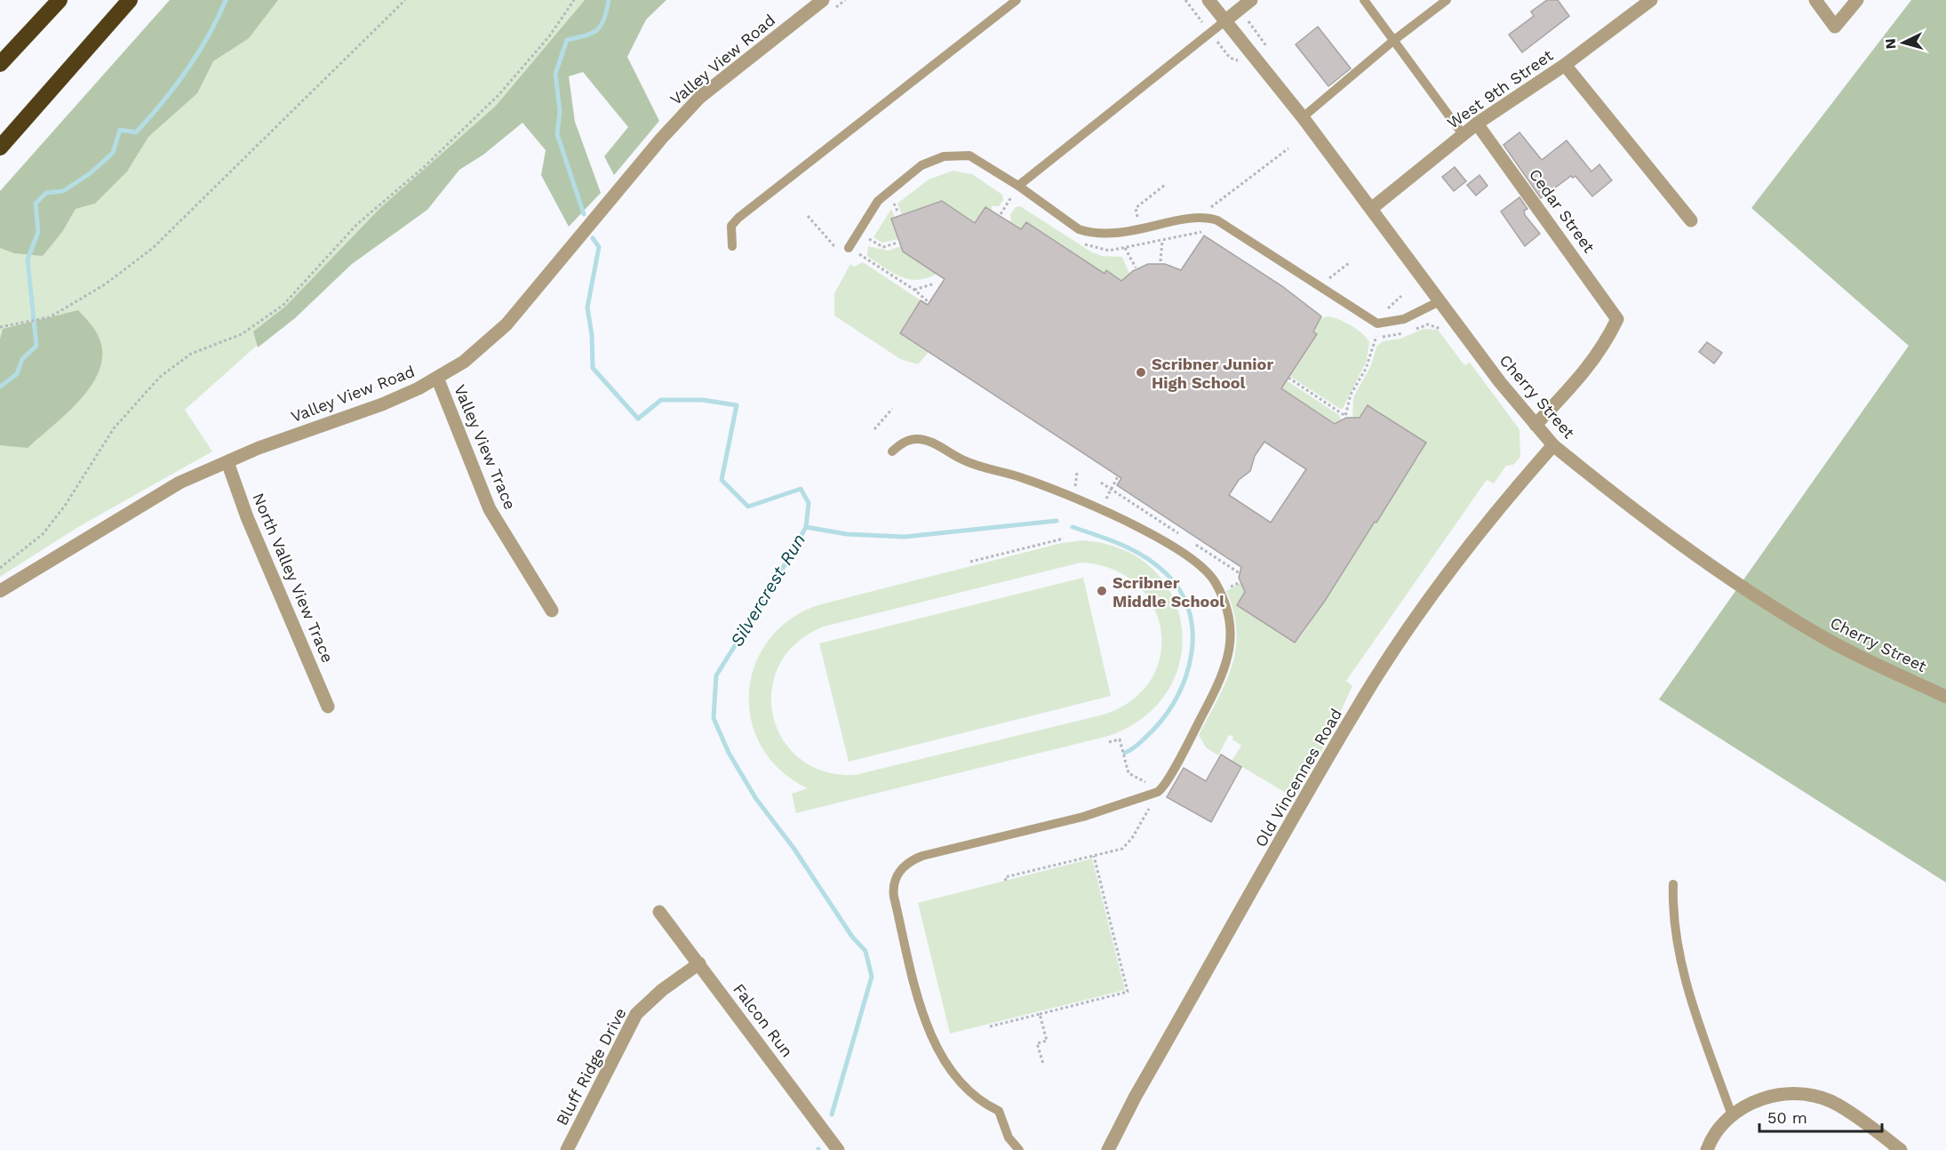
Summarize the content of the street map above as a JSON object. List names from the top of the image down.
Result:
{
  "streets": {
    "street": [
      "Valley View Road",
      "West 9th Street",
      "Cedar Street",
      "Cherry Street",
      "Valley View Trace",
      "North Valley View Trace",
      "Old Vincennes Road",
      "Falcon Run",
      "Bluff Ridge Drive"
    ]
  },
  "crossings": [
    ["Valley View Road", "Valley View Trace"],
    ["Valley View Road", "North Valley View Trace"],
    ["West 9th Street", "Cedar Street"],
    ["West 9th Street", "Cherry Street"],
    ["Cedar Street", "Cherry Street"],
    ["Cherry Street", "Old Vincennes Road"],
    ["Falcon Run", "Bluff Ridge Drive"]
  ],
  "water": ["Silvercrest Run"],
  "places": ["Scribner Junior High School", "Scribner Middle School"],
  "scale_bar": "50 m",
  "north": "left"
}
